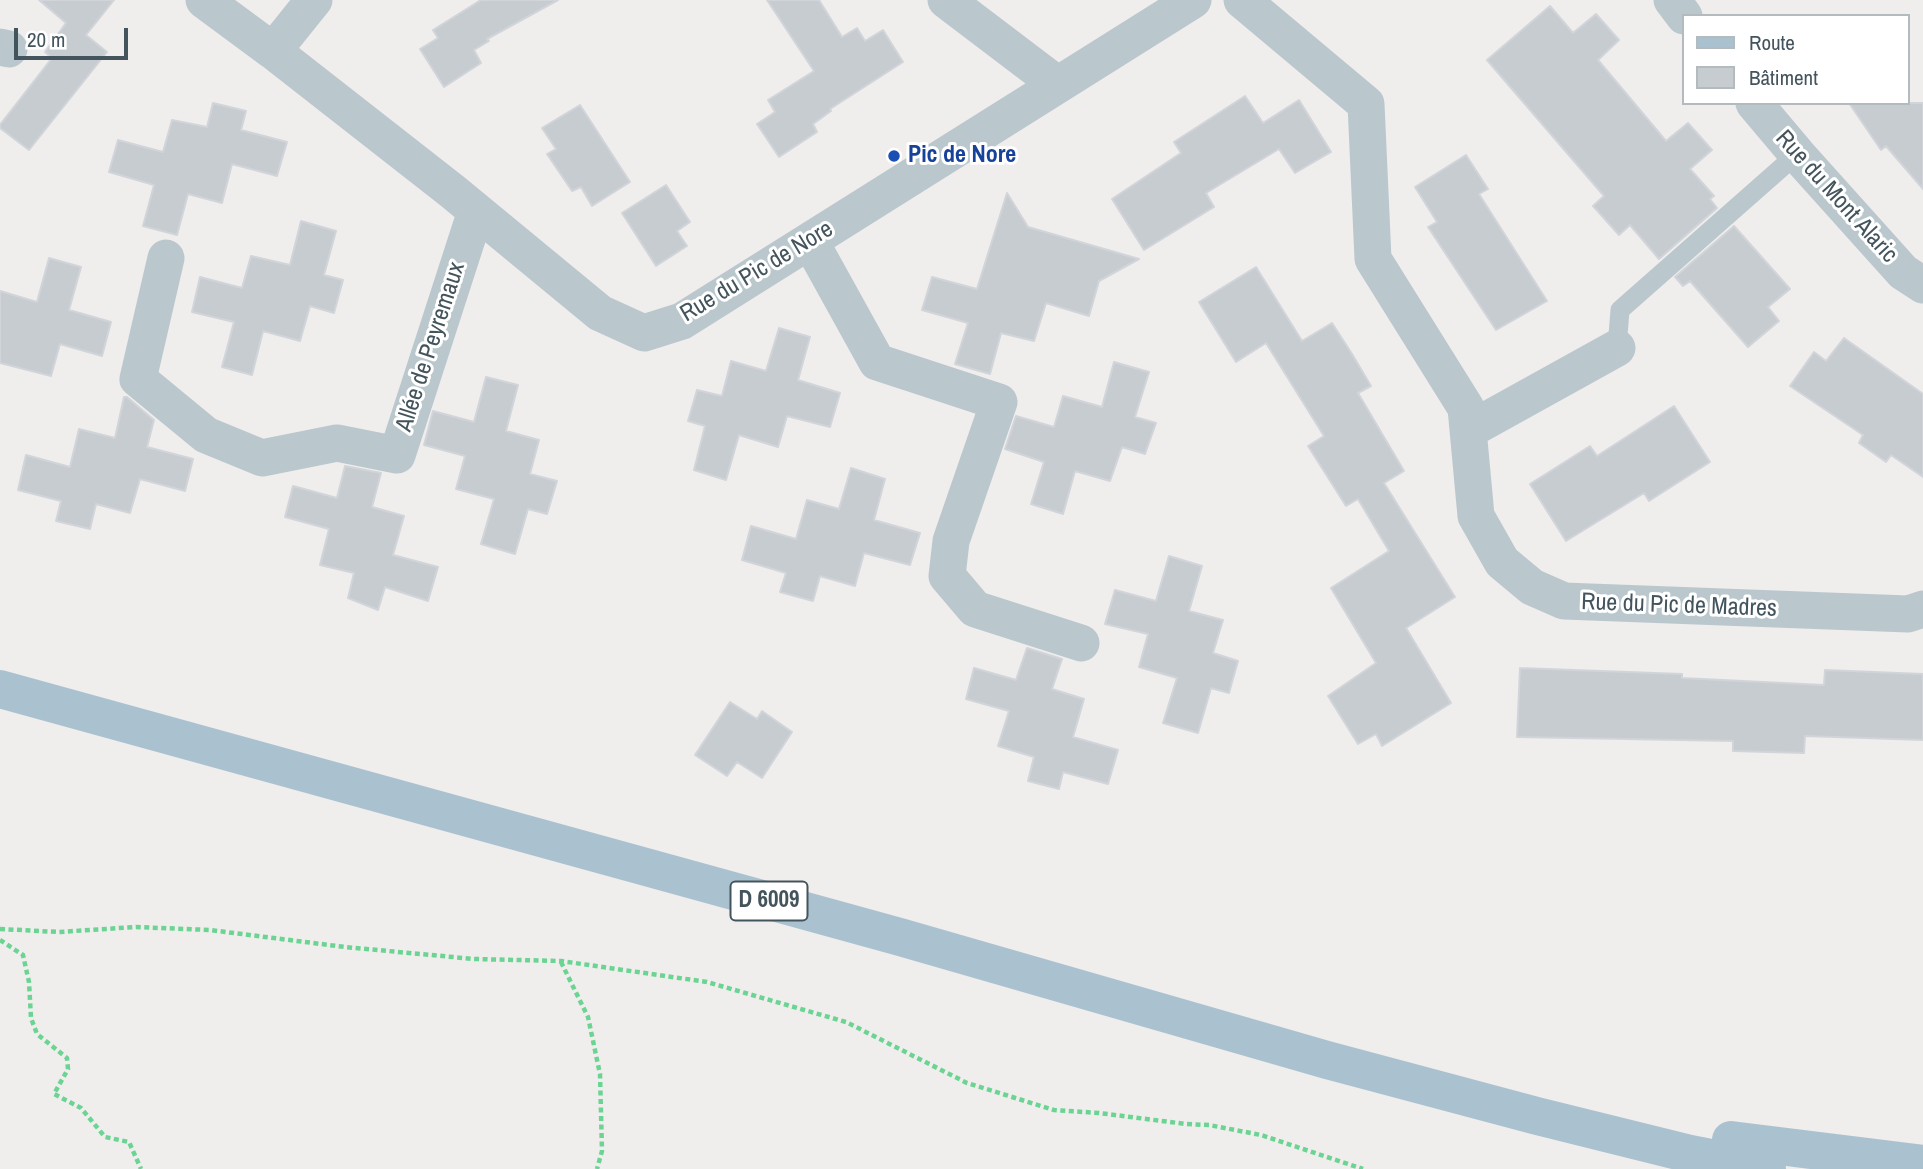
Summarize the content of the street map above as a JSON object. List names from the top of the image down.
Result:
{
  "streets": {
    "main road": ["D 6009"],
    "street": [
      "Rue du Mont Alaric",
      "Rue du Pic de Nore",
      "Allée de Peyremaux",
      "Rue du Pic de Madres"
    ]
  },
  "crossings": [
    ["Rue du Pic de Nore", "Allée de Peyremaux"]
  ],
  "places": ["Pic de Nore"],
  "legend": ["Route", "Bâtiment"],
  "scale_bar": "20 m"
}
